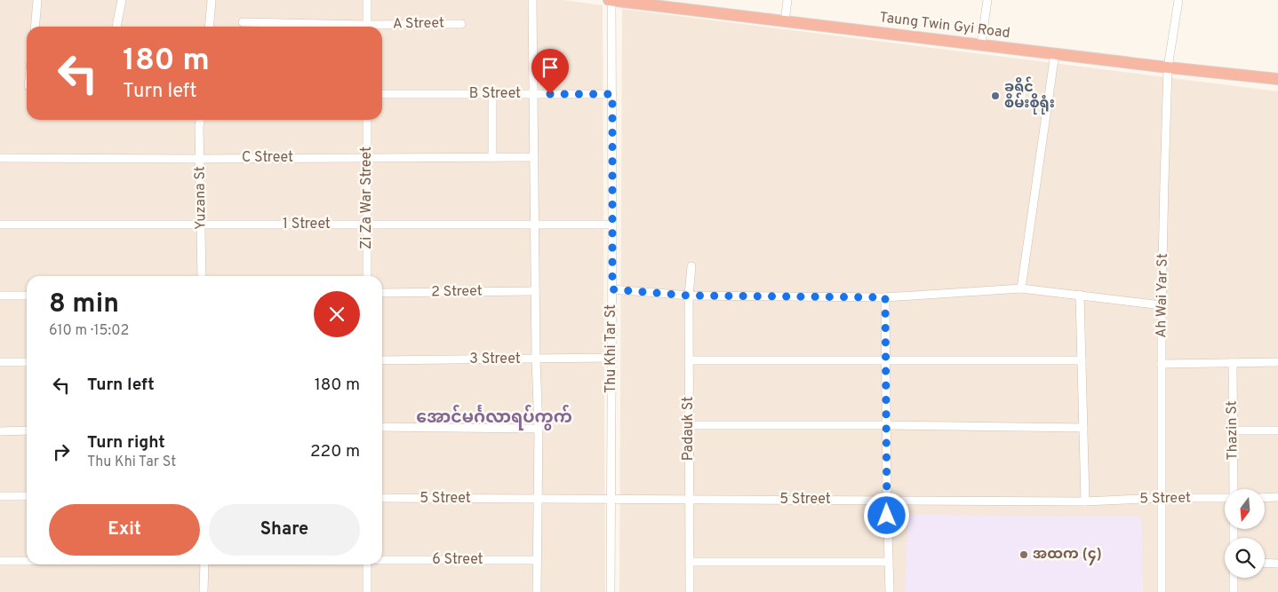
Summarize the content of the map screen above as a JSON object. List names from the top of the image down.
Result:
{
  "streets": {
    "highway": ["Taung Twin Gyi Road"],
    "street": [
      "A Street",
      "B Street",
      "C Street",
      "Yuzana St",
      "Zi Za War Street",
      "1 Street",
      "2 Street",
      "Ah Wai Yar St",
      "Thu Khi Tar St",
      "3 Street",
      "Padauk St",
      "Thazin St",
      "5 Street",
      "6 Street"
    ]
  },
  "crossings": [
    ["Taung Twin Gyi Road", "Ah Wai Yar St"],
    ["Taung Twin Gyi Road", "Thu Khi Tar St"],
    ["B Street", "Thu Khi Tar St"],
    ["C Street", "Yuzana St"],
    ["C Street", "Zi Za War Street"],
    ["Yuzana St", "1 Street"],
    ["Zi Za War Street", "1 Street"],
    ["1 Street", "Thu Khi Tar St"],
    ["Ah Wai Yar St", "5 Street"],
    ["Thu Khi Tar St", "3 Street"],
    ["Thu Khi Tar St", "5 Street"],
    ["Padauk St", "5 Street"]
  ],
  "districts": ["အောင်မင်္ဂလာရပ်ကွက်"],
  "places": ["ခရိုင် စိမ်းစိုရုံး", "အထက (၄)"],
  "north": "bottom",
  "page": {
    "turn": ["180 m", "Turn left"],
    "heading": ["8 min", "610 m · 15:02"],
    "list": [
      {
        "name": "Turn left",
        "value": "180 m"
      },
      {
        "name": "Turn right",
        "note": "Thu Khi Tar St",
        "value": "220 m"
      }
    ],
    "buttons": ["Exit", "Share"]
  }
}
